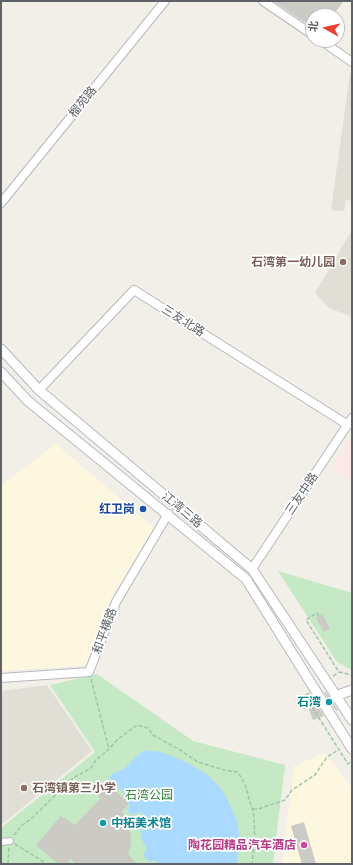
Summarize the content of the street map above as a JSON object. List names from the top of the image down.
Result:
{
  "streets": {
    "main road": ["江湾三路"],
    "street": [
      "榴苑路",
      "三友北路",
      "三友中路",
      "和平横路"
    ]
  },
  "crossings": [
    ["三友北路", "三友中路"],
    ["三友北路", "江湾三路"],
    ["三友中路", "江湾三路"],
    ["江湾三路", "和平横路"]
  ],
  "parks": ["石湾公园"],
  "places": [
    "石湾第一幼儿园",
    "红卫岗",
    "石湾",
    "石湾镇第三小学",
    "中拓美术馆",
    "陶花园精品汽车酒店"
  ],
  "north": "left"
}
